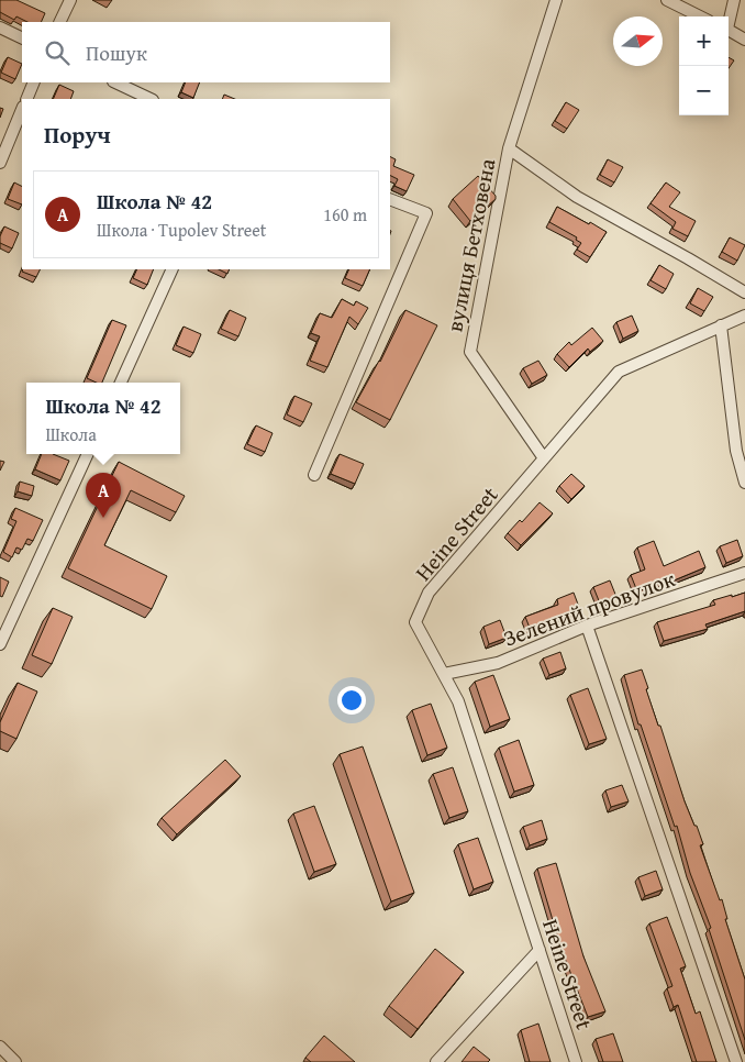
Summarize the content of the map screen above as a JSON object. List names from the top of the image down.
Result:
{
  "streets": {
    "street": ["вулиця Бетховена", "Heine Street", "Зелений провулок"]
  },
  "crossings": [
    ["вулиця Бетховена", "Heine Street"],
    ["Heine Street", "Зелений провулок"]
  ],
  "north": "right",
  "page": {
    "map_buttons": ["+", "−"],
    "search": "Пошук",
    "heading": "Поруч",
    "list": [
      {
        "mark": "A",
        "name": "Школа № 42",
        "note": "Школа · Tupolev Street",
        "value": "160 m"
      }
    ],
    "popup": ["Школа № 42", "Школа"],
    "pins": "A"
  }
}
